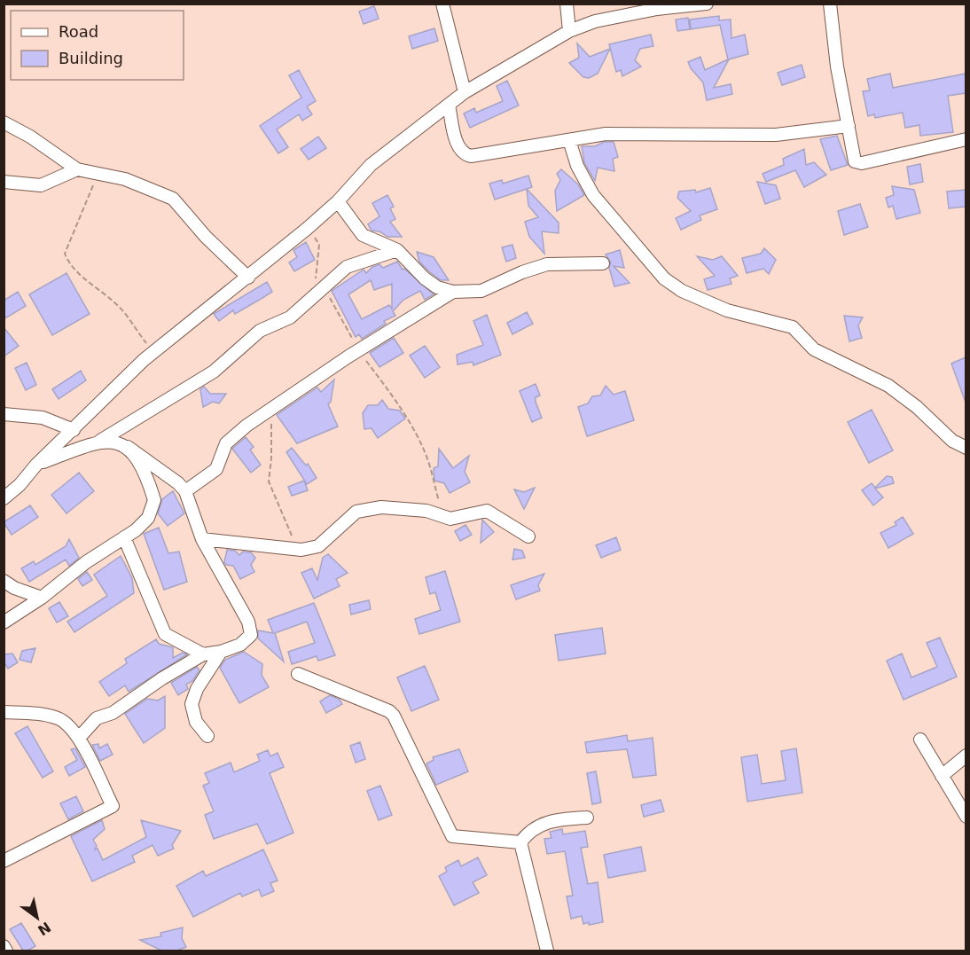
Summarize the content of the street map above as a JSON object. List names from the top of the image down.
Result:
{
  "legend": ["Road", "Building"],
  "north": "bottom right"
}
